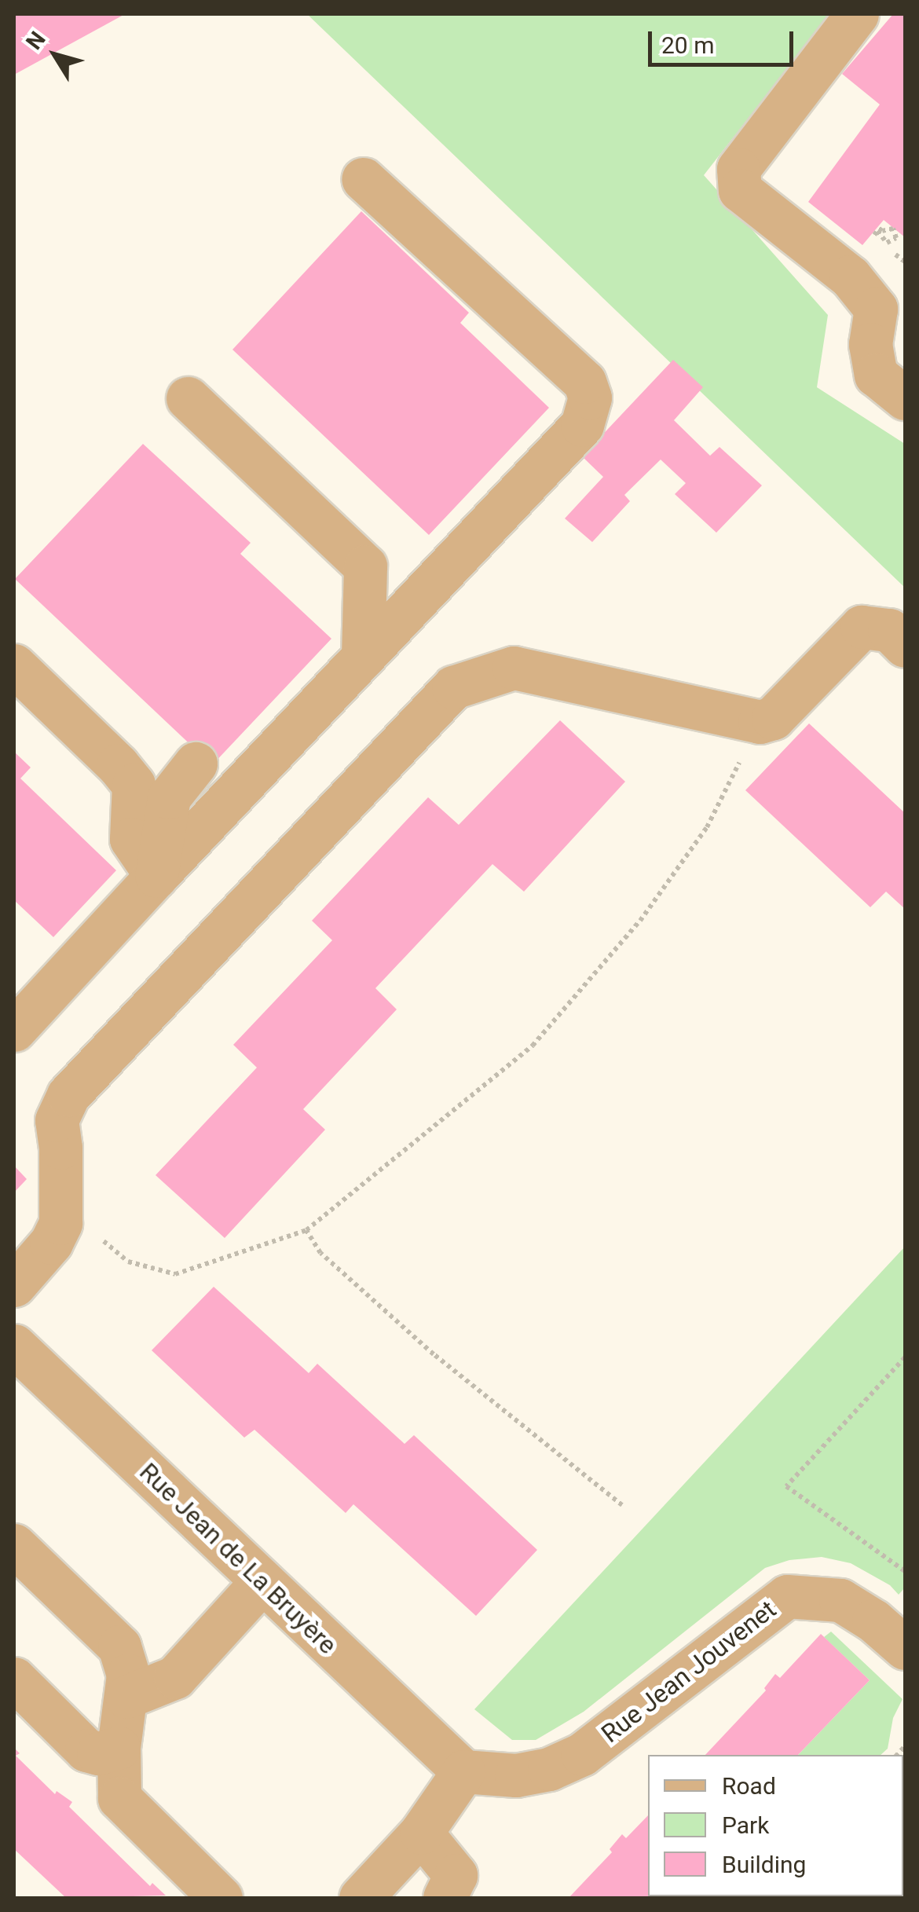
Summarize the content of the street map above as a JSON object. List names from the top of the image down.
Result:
{
  "streets": {
    "street": ["Rue Jean de La Bruyère", "Rue Jean Jouvenet"]
  },
  "crossings": [
    ["Rue Jean de La Bruyère", "Rue Jean Jouvenet"]
  ],
  "legend": ["Road", "Park", "Building"],
  "scale_bar": "20 m",
  "north": "top left"
}
